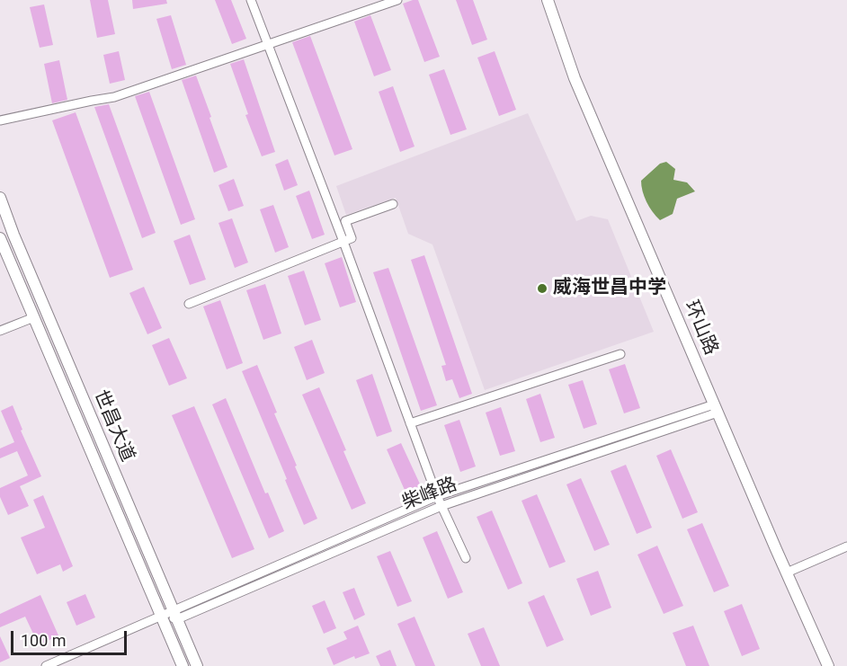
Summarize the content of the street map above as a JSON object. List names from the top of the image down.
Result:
{
  "streets": {
    "main road": ["环山路", "世昌大道"],
    "street": ["柴峰路"]
  },
  "crossings": [
    ["环山路", "柴峰路"],
    ["世昌大道", "柴峰路"]
  ],
  "places": ["威海世昌中学"],
  "scale_bar": "100 m"
}
